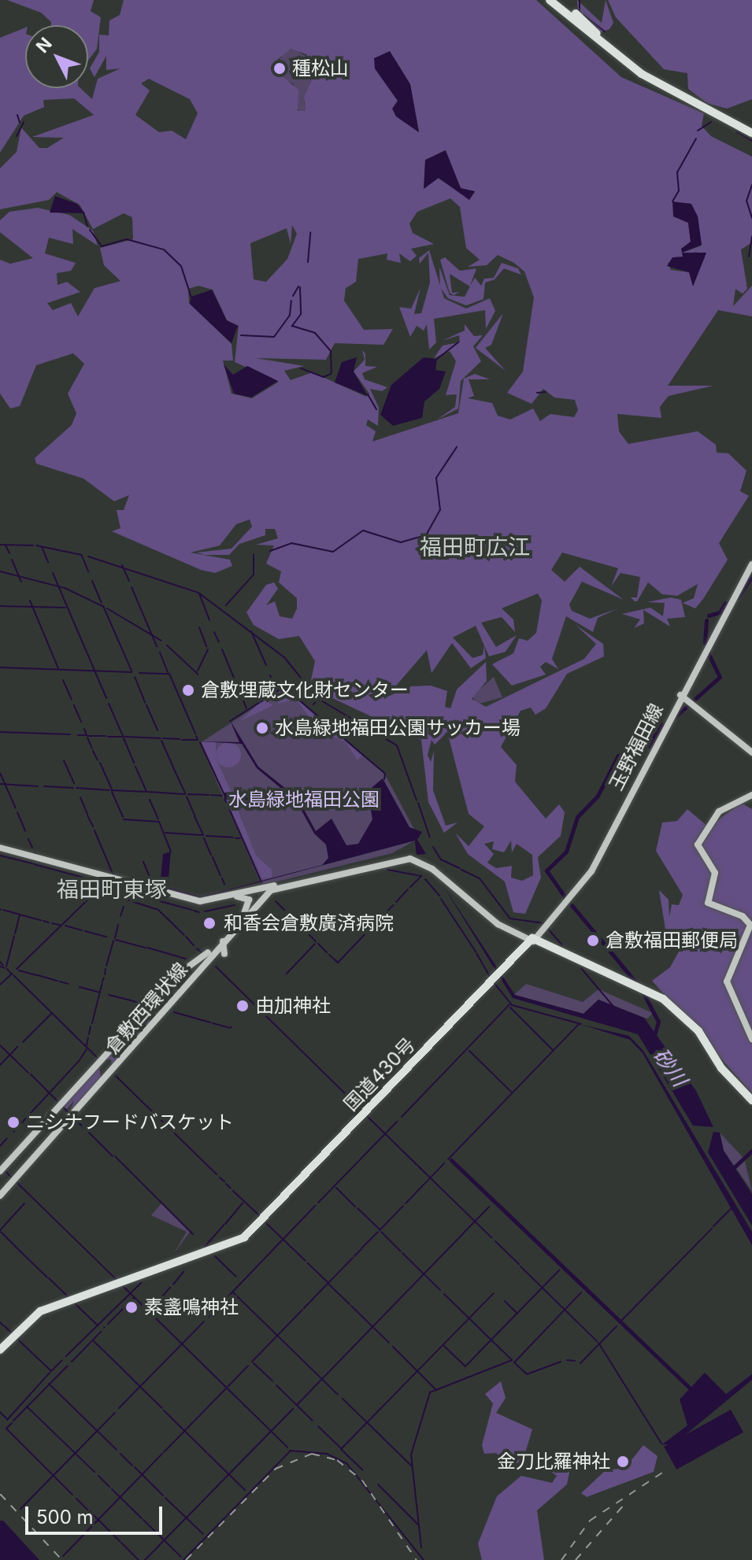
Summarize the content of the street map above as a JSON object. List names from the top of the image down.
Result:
{
  "streets": {
    "highway": ["国道430号"],
    "main road": ["玉野福田線", "倉敷西環状線"]
  },
  "crossings": [
    ["玉野福田線", "倉敷西環状線"],
    ["玉野福田線", "国道430号"],
    ["倉敷西環状線", "国道430号"]
  ],
  "districts": ["福田町広江", "福田町東塚"],
  "water": ["砂川"],
  "parks": ["水島緑地福田公園"],
  "places": [
    "種松山",
    "倉敷埋蔵文化財センター",
    "水島緑地福田公園サッカー場",
    "和香会倉敷廣済病院",
    "倉敷福田郵便局",
    "由加神社",
    "ニシナフードバスケット",
    "素盞鳴神社",
    "金刀比羅神社"
  ],
  "scale_bar": "500 m",
  "north": "top left"
}
